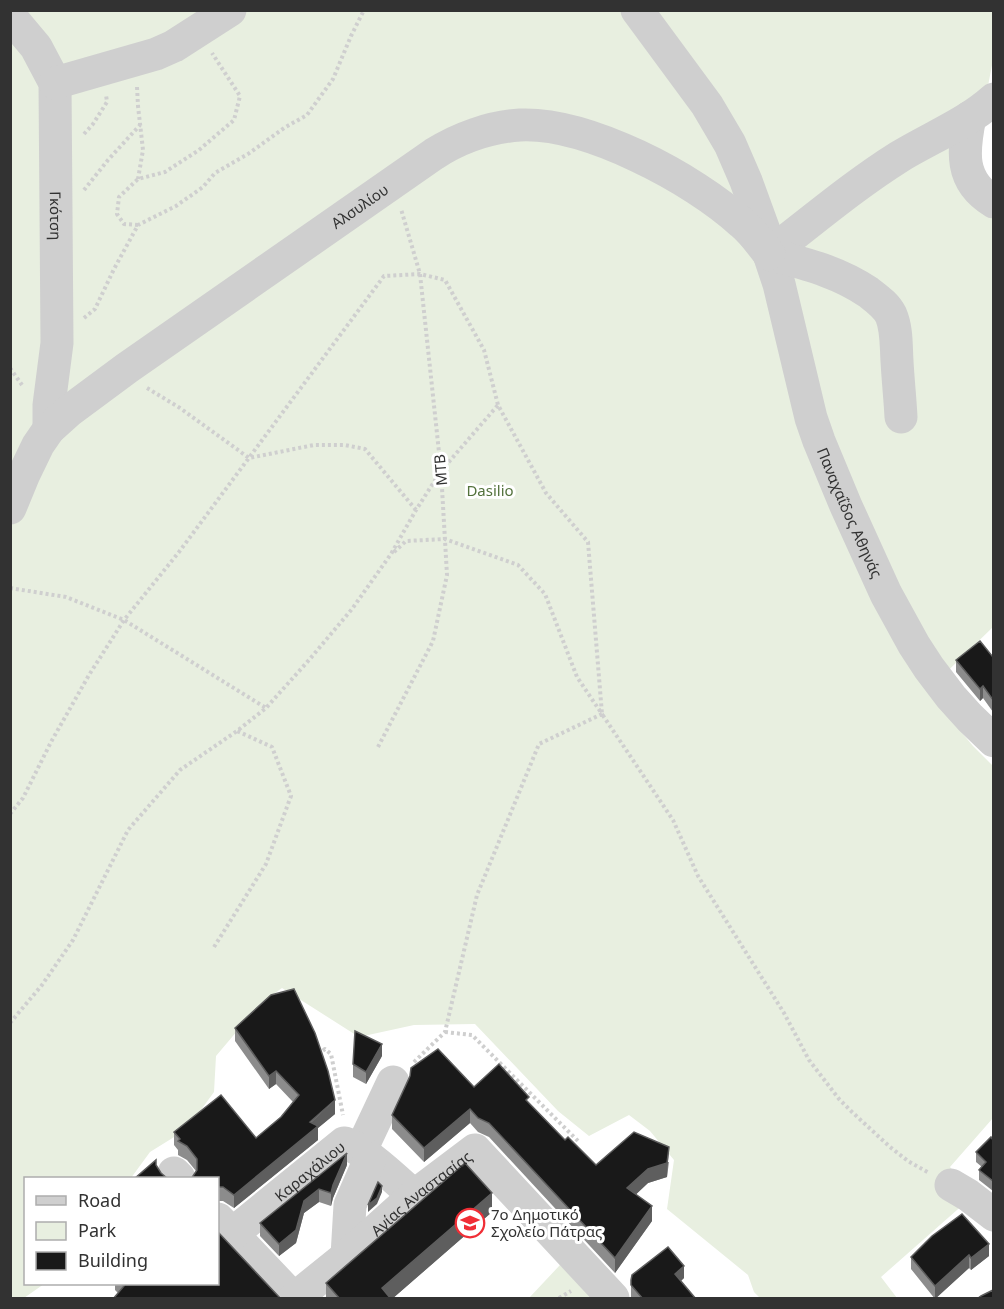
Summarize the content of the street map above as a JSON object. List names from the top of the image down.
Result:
{
  "streets": {
    "street": [
      "Αλσυλίου",
      "Γκότση",
      "Παναχαΐδος Αθηνάς",
      "Καραχάλιου",
      "Αγίας Αναστασίας"
    ],
    "path": ["MTB"]
  },
  "crossings": [
    ["Αλσυλίου", "Γκότση"],
    ["Αλσυλίου", "MTB"],
    ["Αλσυλίου", "Παναχαΐδος Αθηνάς"]
  ],
  "parks": ["Dasilio"],
  "places": {
    "school or university": ["7ο Δημοτικό Σχολείο Πάτρας"]
  },
  "legend": ["Road", "Park", "Building"]
}
